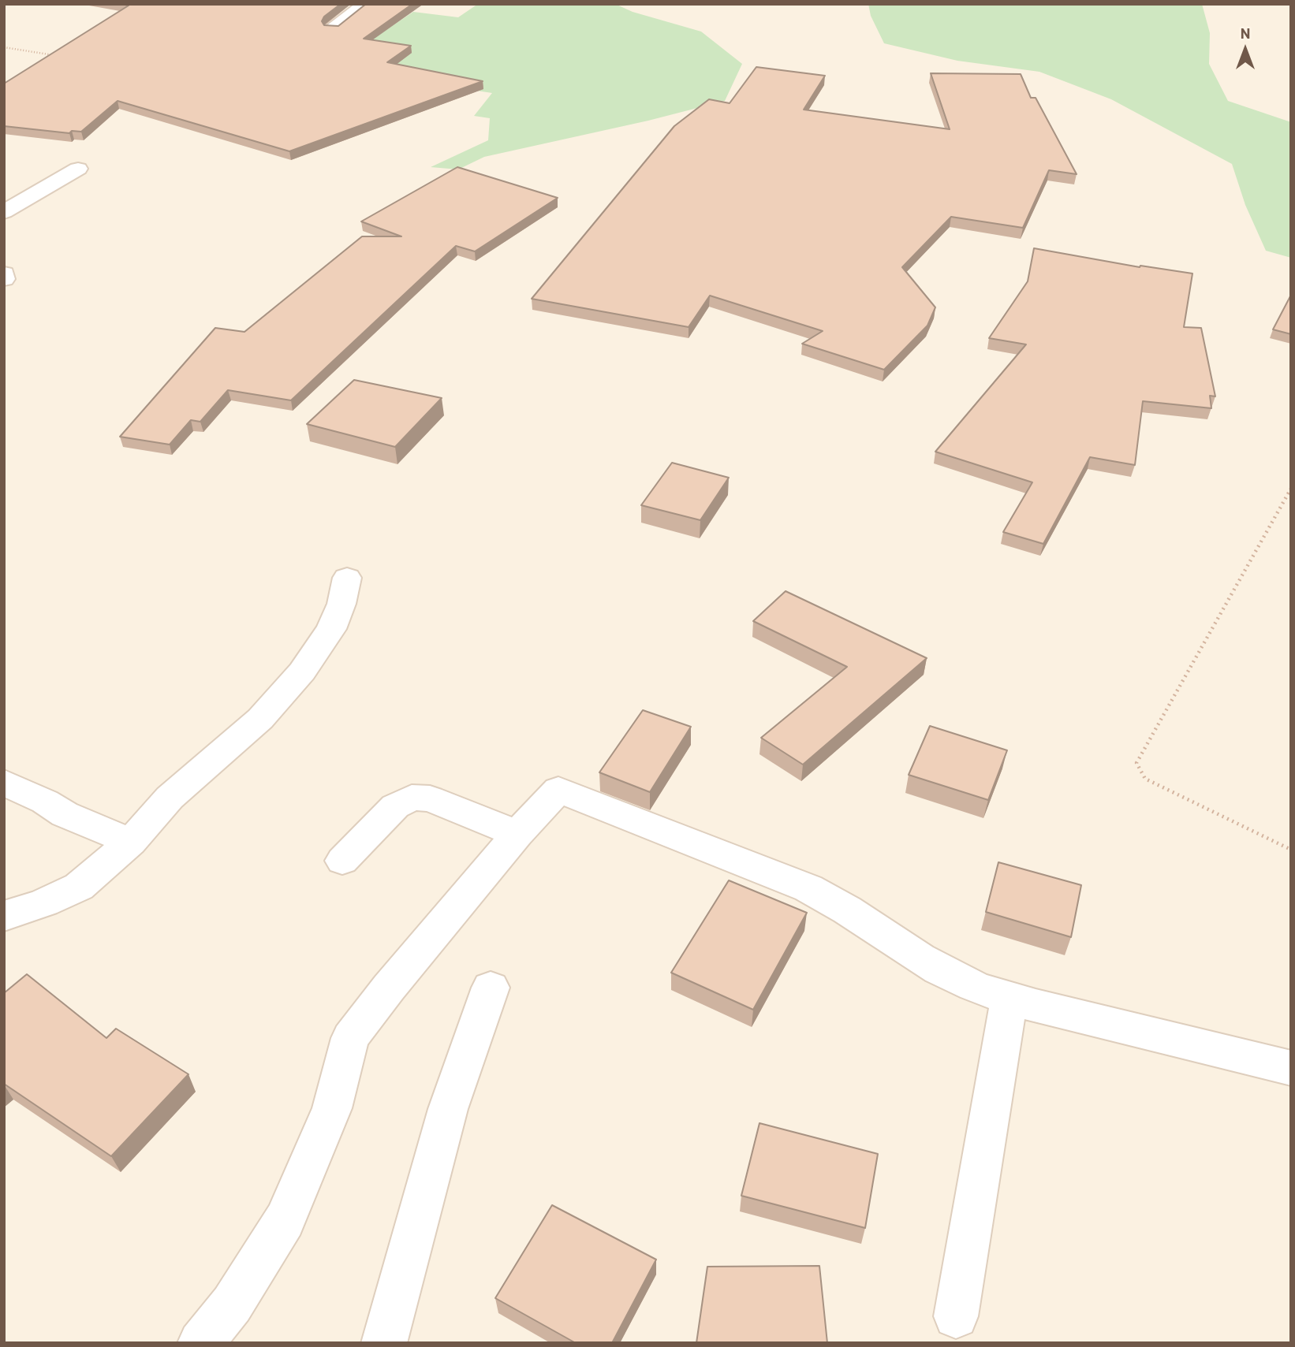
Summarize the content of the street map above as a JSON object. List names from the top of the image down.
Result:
{
  "north": "top"
}
